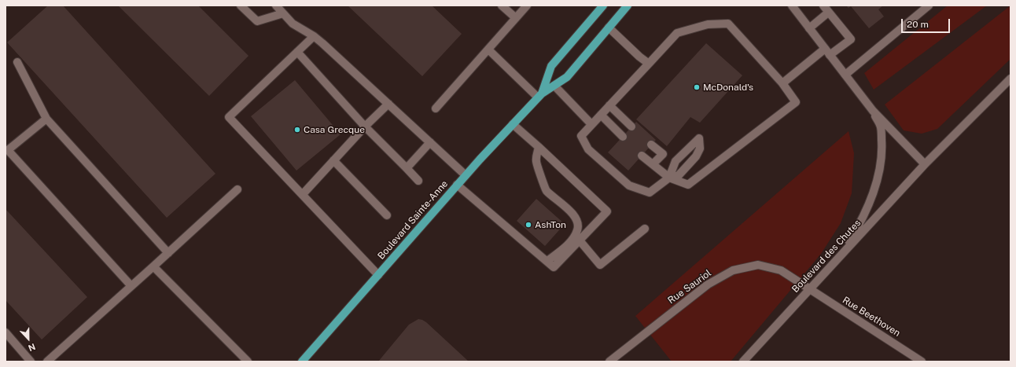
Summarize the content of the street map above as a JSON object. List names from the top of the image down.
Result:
{
  "streets": {
    "main road": ["Boulevard Sainte-Anne"],
    "street": ["Boulevard des Chutes", "Rue Sauriol", "Rue Beethoven"]
  },
  "crossings": [
    ["Boulevard des Chutes", "Rue Sauriol"],
    ["Boulevard des Chutes", "Rue Beethoven"],
    ["Rue Sauriol", "Rue Beethoven"]
  ],
  "places": ["McDonald's", "Casa Grecque", "AshTon"],
  "scale_bar": "20 m",
  "north": "bottom"
}
